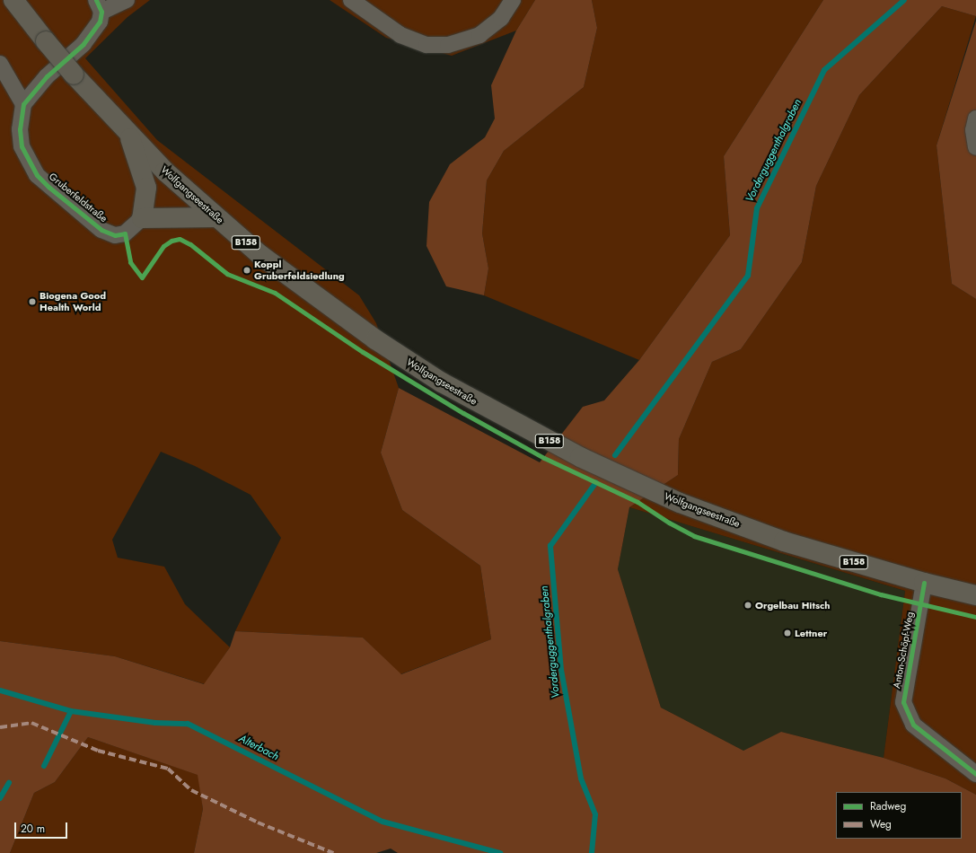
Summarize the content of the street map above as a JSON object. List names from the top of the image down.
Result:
{
  "streets": {
    "main road": ["Wolfgangseestraße", "B158"],
    "street": ["Gruberfeldstraße", "Anton-Schöpf-Weg"]
  },
  "crossings": [
    ["Wolfgangseestraße", "Anton-Schöpf-Weg"]
  ],
  "water": ["Vorderguggenthalgraben", "Alterbach"],
  "places": [
    "Koppl Gruberfeldsiedlung",
    "Biogena Good Health World",
    "Orgelbau Hitsch",
    "Lettner"
  ],
  "legend": ["Radweg", "Weg"],
  "scale_bar": "20 m"
}
